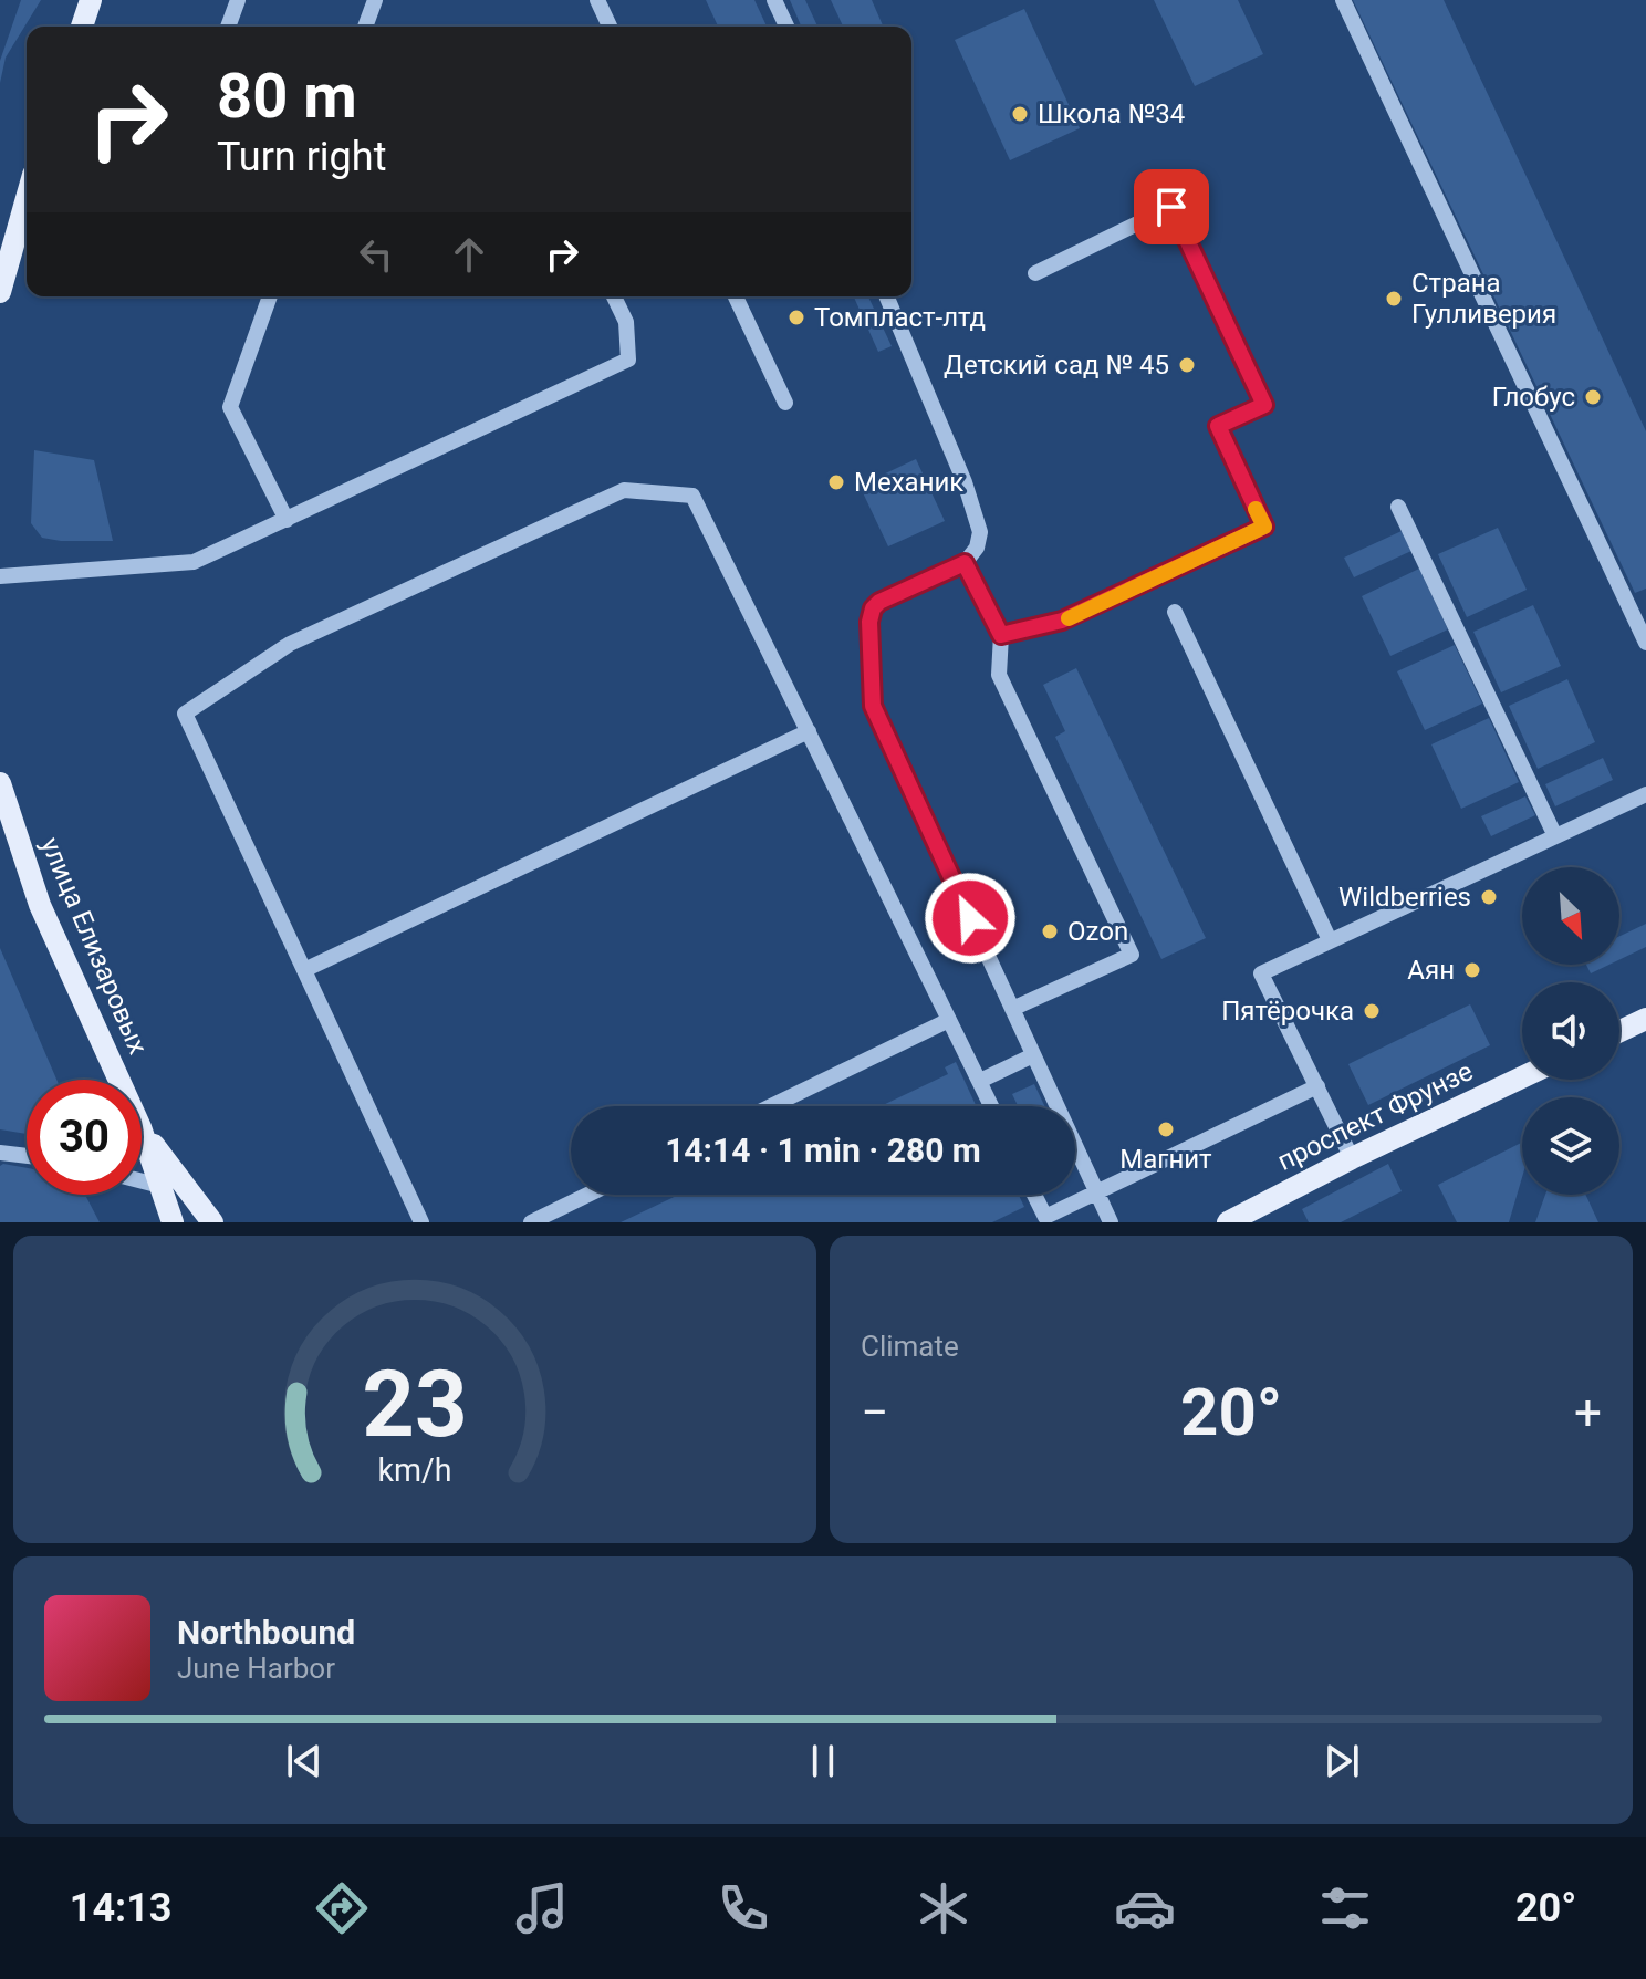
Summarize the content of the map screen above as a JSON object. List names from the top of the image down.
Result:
{
  "streets": {
    "main road": ["улица Елизаровых", "проспект Фрунзе"]
  },
  "places": [
    "Школа №34",
    "Страна Гулливерия",
    "Томпласт-лтд",
    "Детский сад № 45",
    "Глобус",
    "Механик",
    "Wildberries",
    "Ozon",
    "Аян",
    "Пятёрочка",
    "Магнит"
  ],
  "north": "bottom right",
  "page": {
    "turn": ["80 m", "Turn right"],
    "limit": "30",
    "trip": "14:14 · 1 min · 280 m",
    "tile": "Climate",
    "heat": ["−", "20°", "+"],
    "song": ["Northbound", "June Harbor"],
    "tabs": ["14:13", "20°"],
    "gauge": ["23", "km/h"]
  }
}
